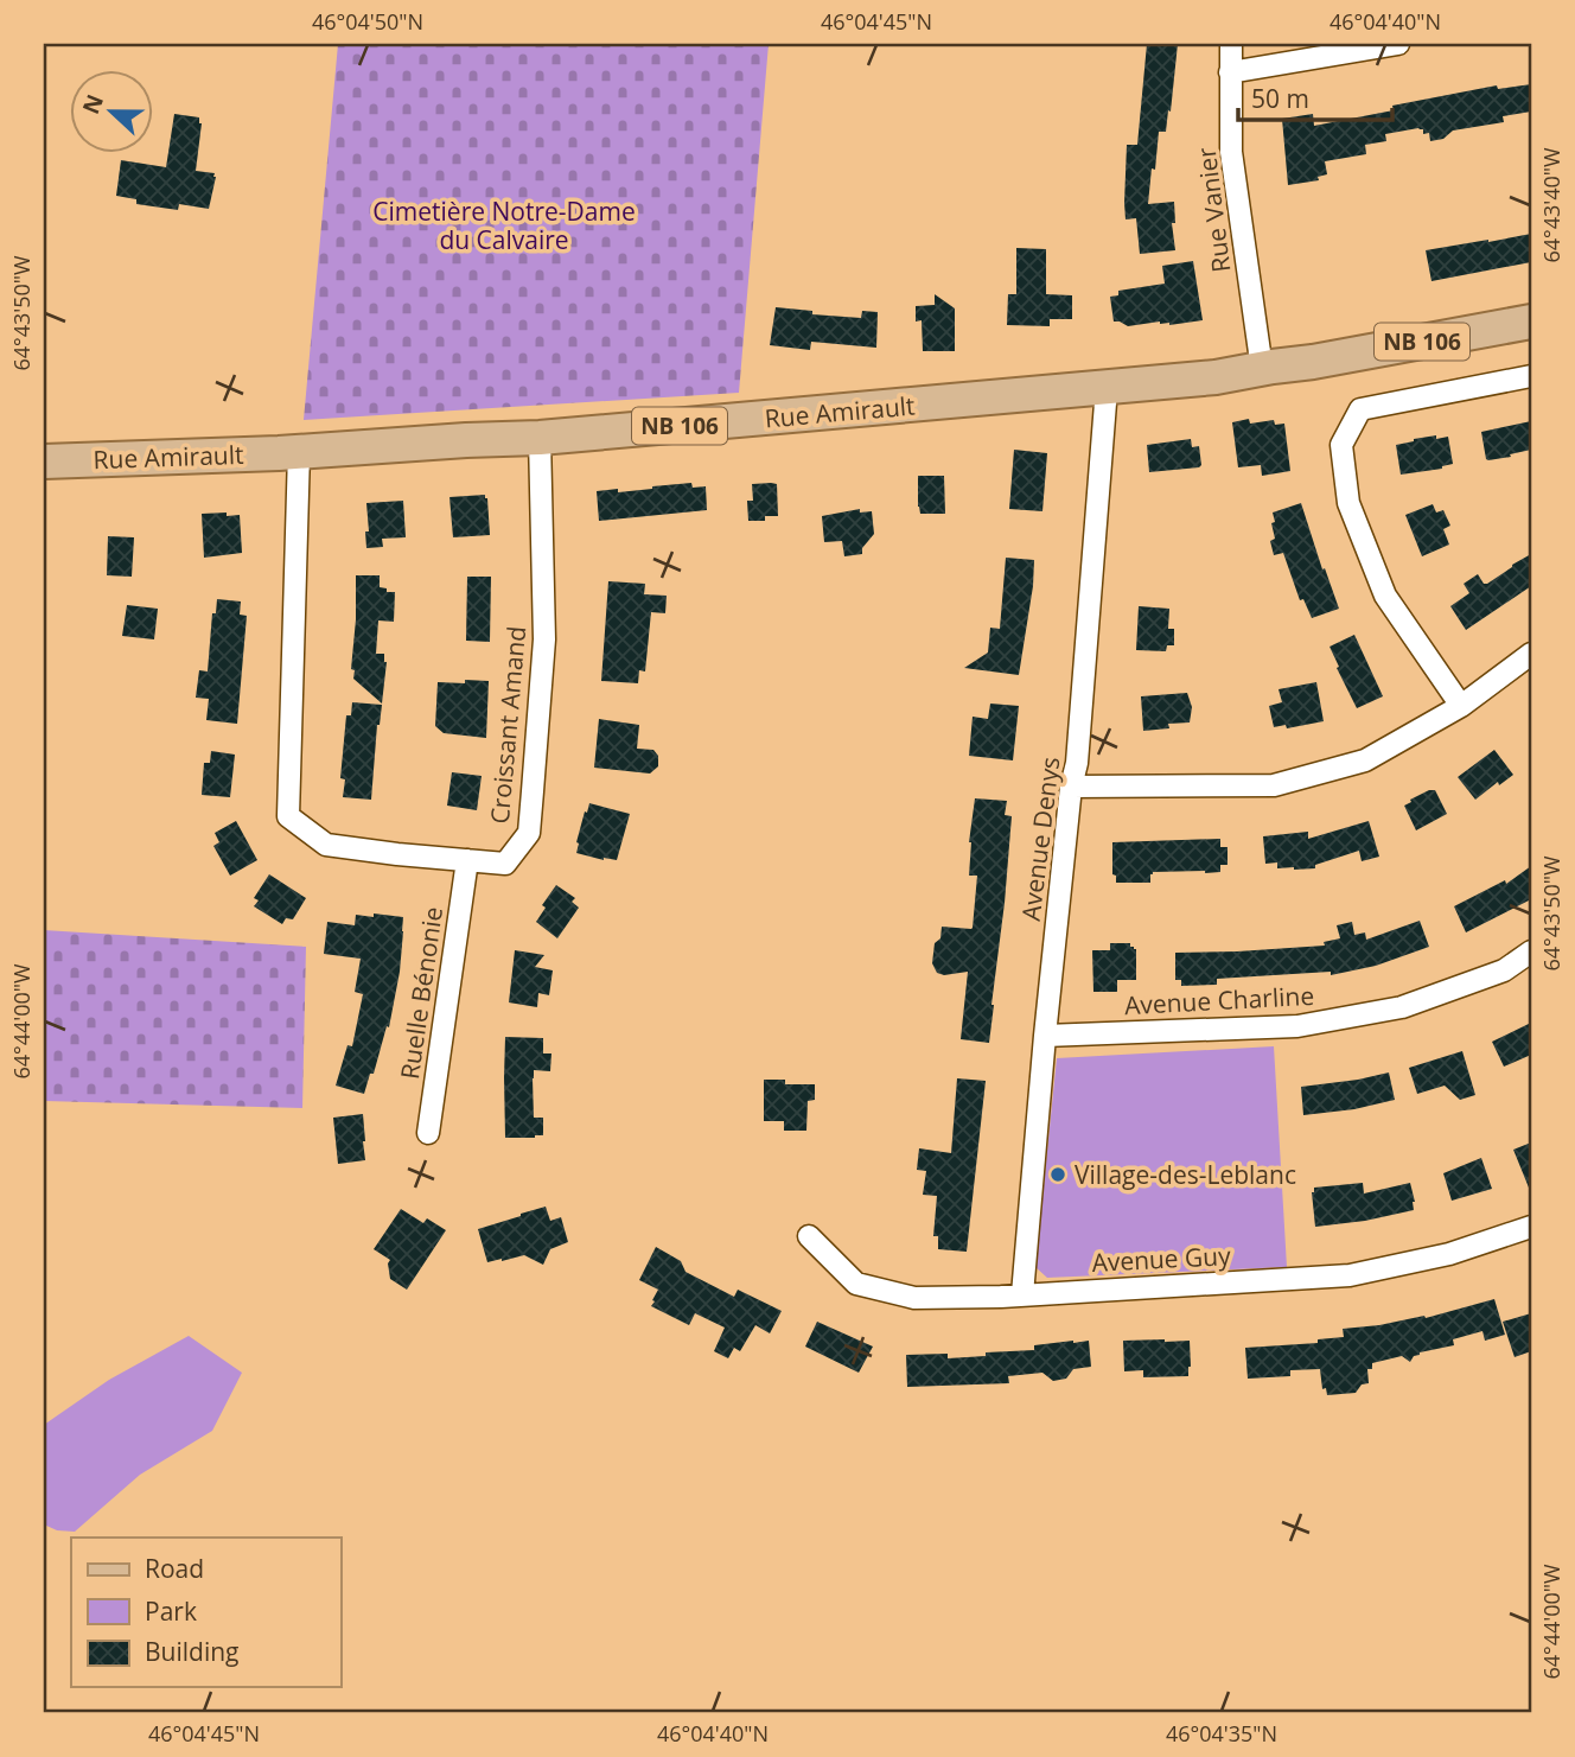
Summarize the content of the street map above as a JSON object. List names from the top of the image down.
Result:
{
  "streets": {
    "main road": ["NB 106", "Rue Amirault"],
    "street": [
      "Rue Vanier",
      "Croissant Amand",
      "Avenue Denys",
      "Ruelle Bénonie",
      "Avenue Charline",
      "Avenue Guy"
    ]
  },
  "crossings": [
    ["Rue Vanier", "Rue Amirault"],
    ["Rue Amirault", "Croissant Amand"],
    ["Rue Amirault", "Avenue Denys"],
    ["Croissant Amand", "Ruelle Bénonie"],
    ["Avenue Denys", "Avenue Charline"],
    ["Avenue Denys", "Avenue Guy"]
  ],
  "parks": ["Cimetière Notre-Dame du Calvaire"],
  "places": ["Village-des-Leblanc"],
  "legend": ["Road", "Park", "Building"],
  "scale_bar": "50 m",
  "north": "left",
  "coordinates": [
    "46°04'50\"N",
    "46°04'45\"N",
    "46°04'40\"N",
    "64°43'40\"W",
    "64°43'50\"W",
    "64°44'00\"W",
    "46°04'35\"N"
  ]
}
